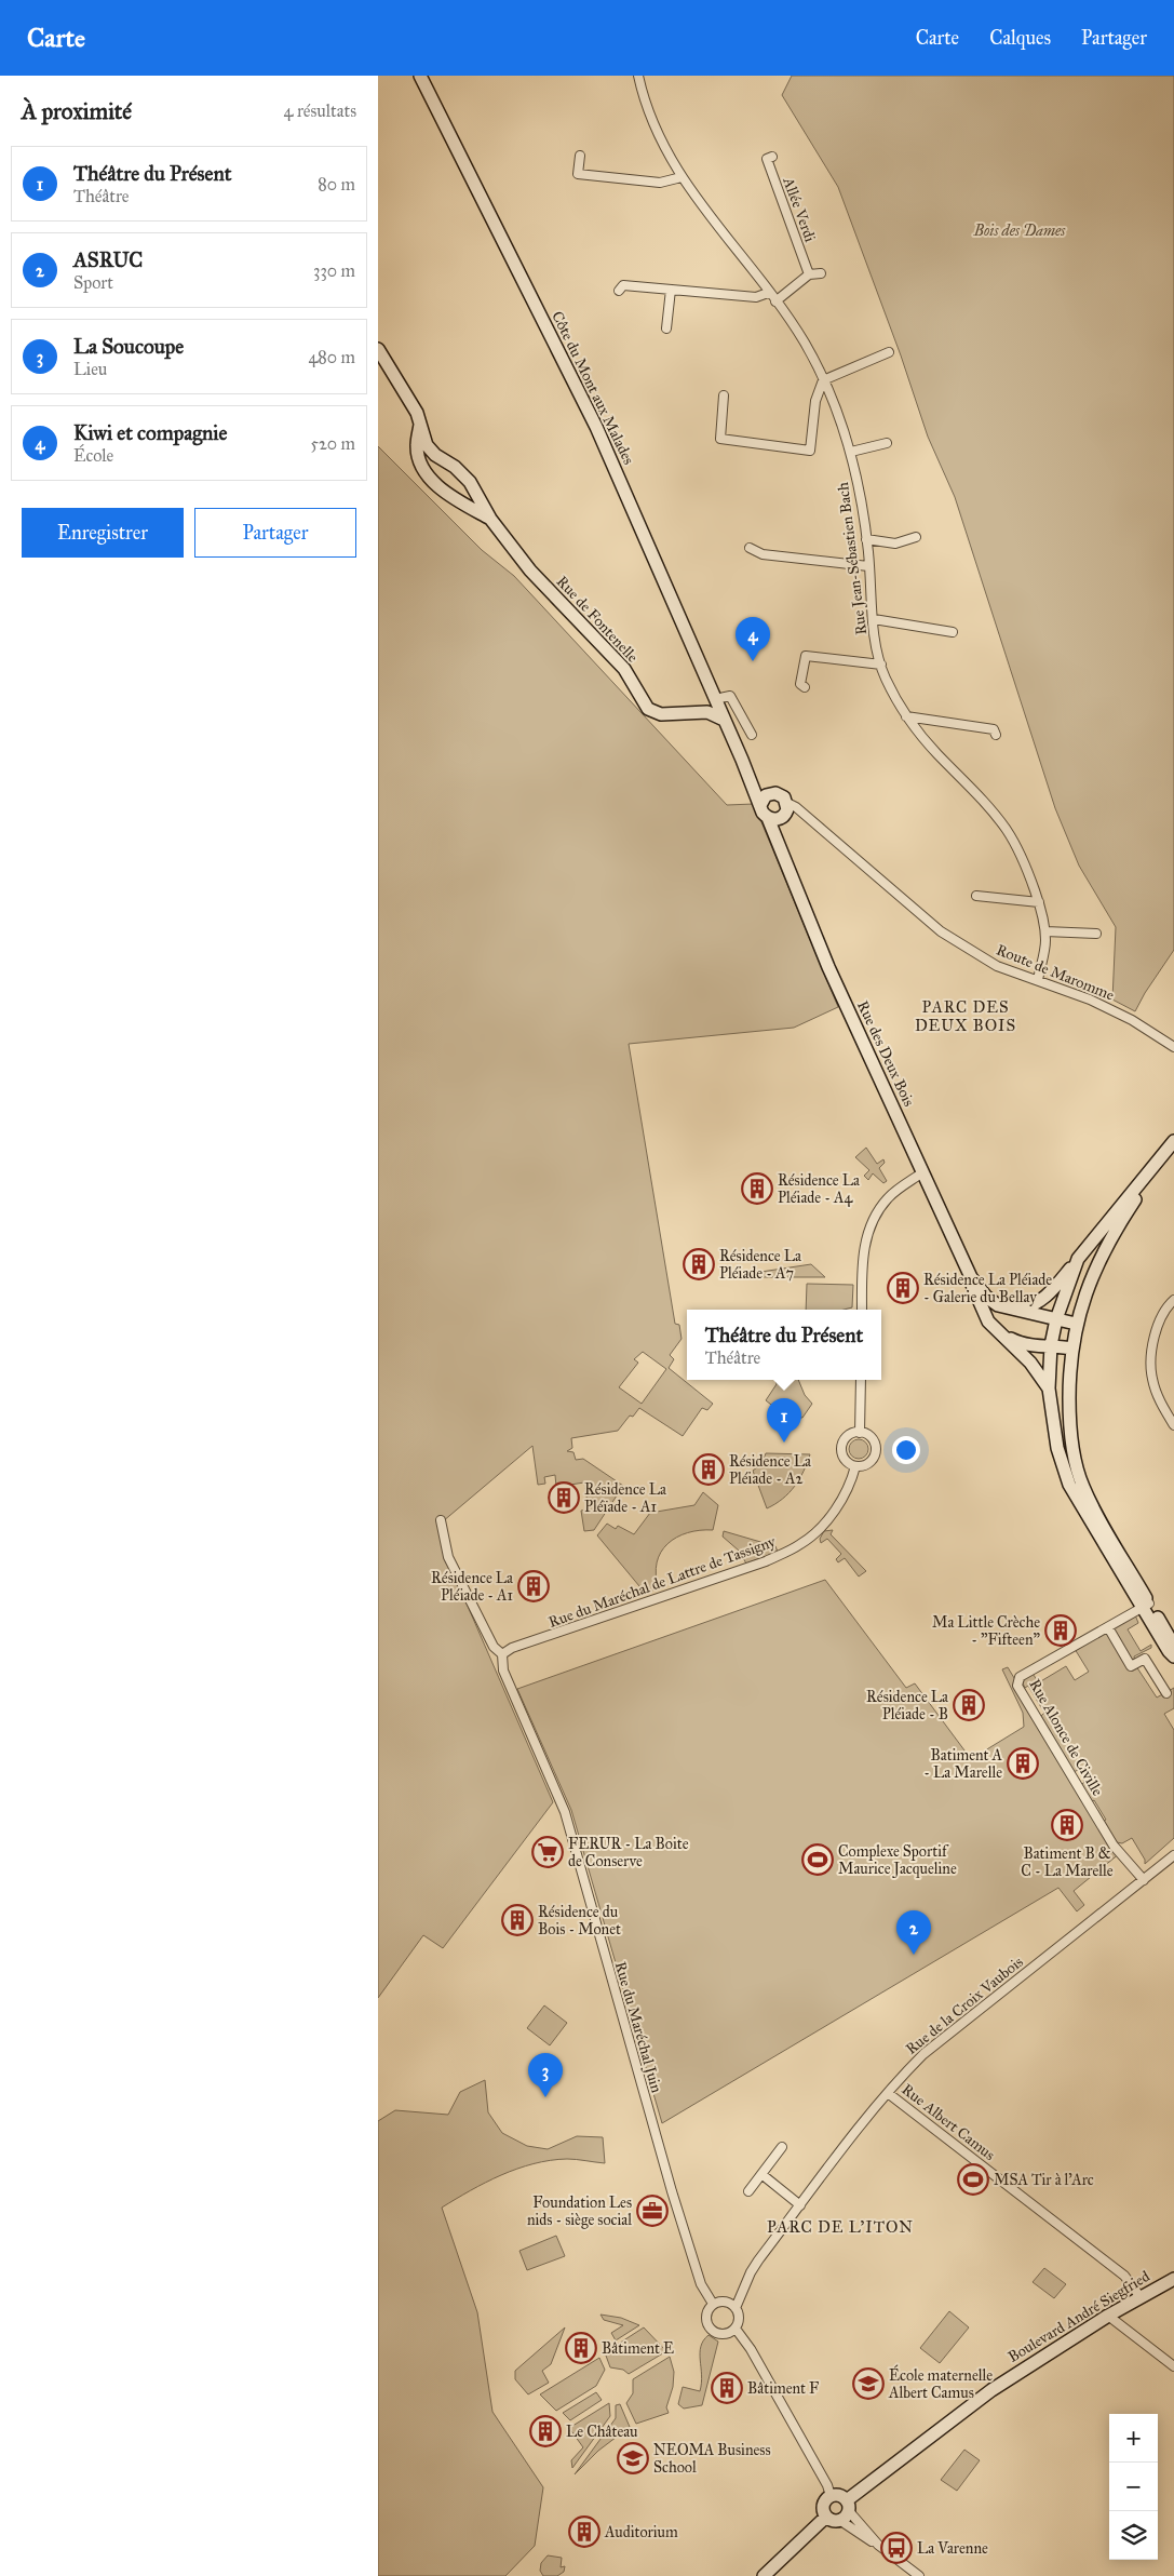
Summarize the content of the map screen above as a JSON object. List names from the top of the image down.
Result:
{
  "streets": {
    "street": [
      "Allée Verdi",
      "Côte du Mont aux Malades",
      "Rue Jean-Sébastien Bach",
      "Rue de Fontenelle",
      "Route de Maromme",
      "Rue des Deux Bois",
      "Rue du Maréchal de Lattre de Tassigny",
      "Rue Alonce de Civille",
      "Rue de la Croix Vaubois",
      "Rue du Maréchal Juin",
      "Rue Albert Camus",
      "Boulevard André Siegfried"
    ]
  },
  "crossings": [
    ["Côte du Mont aux Malades", "Rue de Fontenelle"],
    ["Rue Jean-Sébastien Bach", "Route de Maromme"],
    ["Route de Maromme", "Rue des Deux Bois"],
    ["Rue du Maréchal de Lattre de Tassigny", "Rue du Maréchal Juin"],
    ["Rue Alonce de Civille", "Rue de la Croix Vaubois"],
    ["Rue de la Croix Vaubois", "Rue du Maréchal Juin"],
    ["Rue de la Croix Vaubois", "Rue Albert Camus"],
    ["Rue Albert Camus", "Boulevard André Siegfried"]
  ],
  "districts": ["PARC DES DEUX BOIS", "PARC DE L'ITON"],
  "parks": ["Bois des Dames"],
  "places": {
    "building": [
      "Résidence La Pléiade - A4",
      "Résidence La Pléiade - A7",
      "Résidence La Pléiade - Galerie du Bellay",
      "Résidence La Pléiade - A2",
      "Résidence La Pléïade - A1",
      "Résidence La Pléiade - A1",
      "Ma Little Crèche - \"Fifteen\"",
      "Résidence La Pléiade - B",
      "Batiment A - La Marelle",
      "Batiment B & C - La Marelle",
      "Résidence du Bois - Monet",
      "Bâtiment E",
      "Bâtiment F",
      "Le Château",
      "Auditorium"
    ],
    "supermarket": ["FERUR - La Boite de Conserve"],
    "sports": ["Complexe Sportif Maurice Jacqueline", "MSA Tir à l'Arc"],
    "office": ["Foundation Les nids - siège social"],
    "school or university": ["École maternelle Albert Camus", "NEOMA Business School"],
    "bus stop": ["La Varenne"]
  },
  "page": {
    "header": "Carte",
    "nav": ["Carte", "Calques", "Partager"],
    "heading": ["À proximité", "4 résultats"],
    "list": [
      {
        "mark": "1",
        "name": "Théâtre du Présent",
        "note": "Théâtre",
        "value": "80 m"
      },
      {
        "mark": "2",
        "name": "ASRUC",
        "note": "Sport",
        "value": "330 m"
      },
      {
        "mark": "3",
        "name": "La Soucoupe",
        "note": "Lieu",
        "value": "480 m"
      },
      {
        "mark": "4",
        "name": "Kiwi et compagnie",
        "note": "École",
        "value": "520 m"
      }
    ],
    "buttons": ["Enregistrer", "Partager"],
    "pins": [
      "4",
      "1",
      "2",
      "3"
    ],
    "popup": ["Théâtre du Présent", "Théâtre"],
    "map_buttons": ["+", "−"]
  }
}
